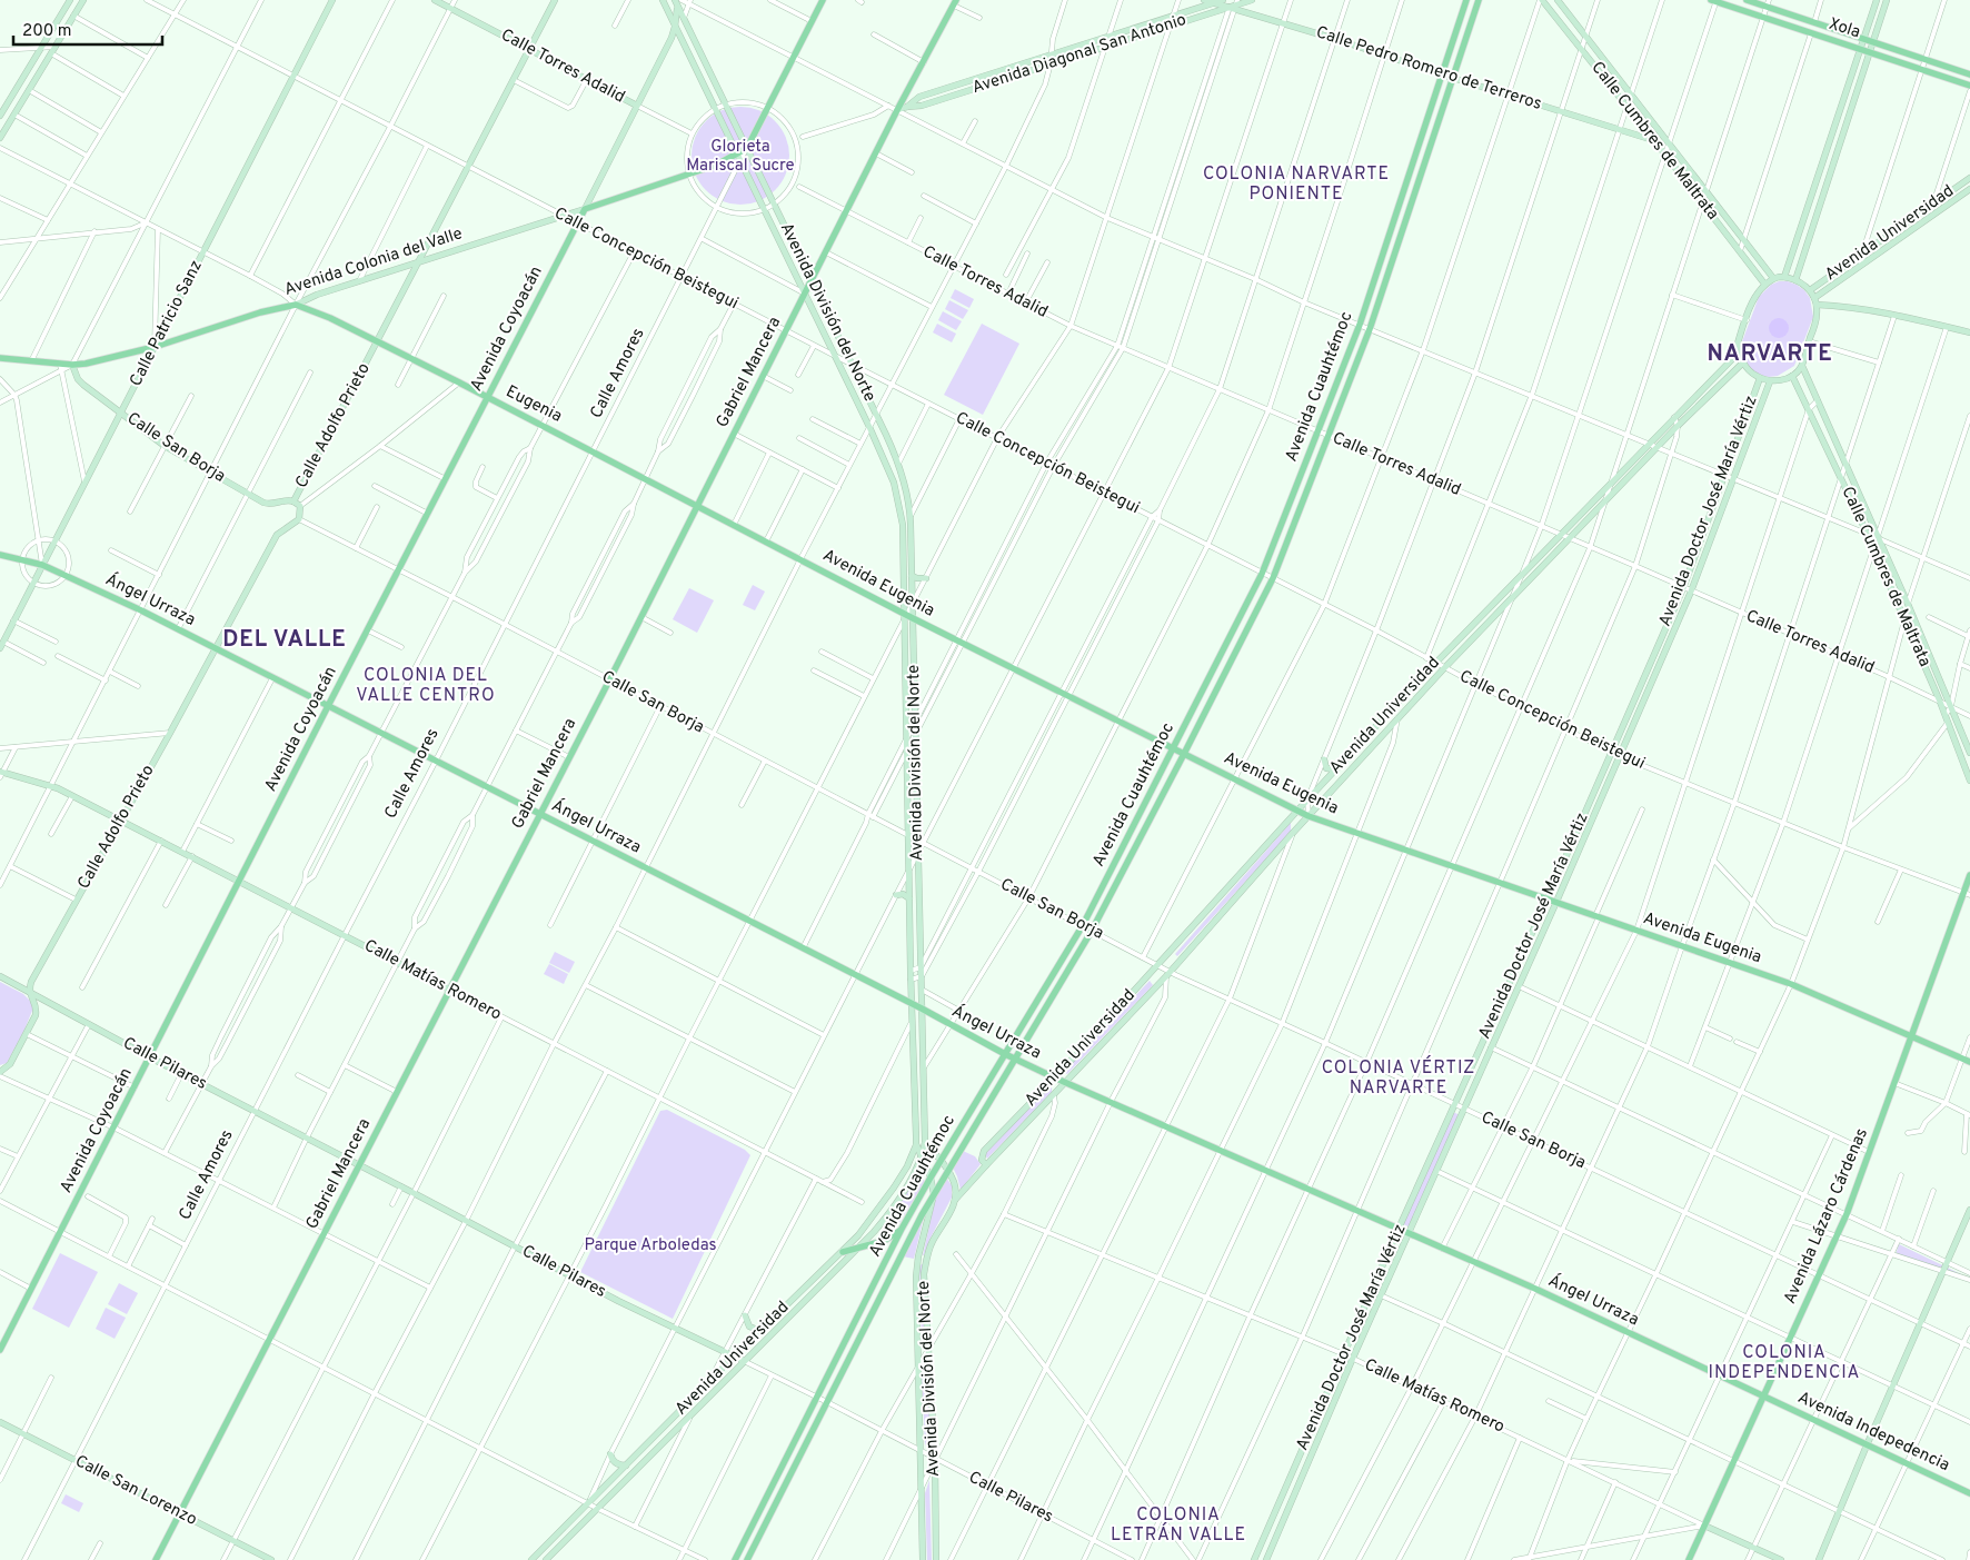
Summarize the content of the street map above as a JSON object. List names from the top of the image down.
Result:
{
  "streets": {
    "main road": [
      "Xola",
      "Avenida Diagonal San Antonio",
      "Calle Torres Adalid",
      "Calle Pedro Romero de Terreros",
      "Calle Cumbres de Maltrata",
      "Avenida Universidad",
      "Avenida Colonia del Valle",
      "Avenida División del Norte",
      "Calle Patricio Sanz",
      "Avenida Coyoacán",
      "Gabriel Mancera",
      "Avenida Cuauhtémoc",
      "Eugenia",
      "Calle Adolfo Prieto",
      "Calle San Borja",
      "Avenida Doctor José María Vértiz",
      "Avenida Eugenia",
      "Ángel Urraza",
      "Calle Matías Romero",
      "Calle Pilares",
      "Avenida Lázaro Cárdenas",
      "Avenida Indepedencia",
      "Calle San Lorenzo"
    ],
    "street": ["Calle Concepción Beistegui", "Calle Amores"]
  },
  "crossings": [
    ["Avenida Diagonal San Antonio", "Calle Pedro Romero de Terreros"],
    ["Avenida Diagonal San Antonio", "Gabriel Mancera"],
    ["Calle Torres Adalid", "Calle Cumbres de Maltrata"],
    ["Calle Torres Adalid", "Avenida Universidad"],
    ["Calle Torres Adalid", "Avenida Coyoacán"],
    ["Calle Torres Adalid", "Gabriel Mancera"],
    ["Calle Torres Adalid", "Avenida Cuauhtémoc"],
    ["Calle Torres Adalid", "Calle Adolfo Prieto"],
    ["Calle Torres Adalid", "Avenida Doctor José María Vértiz"],
    ["Calle Pedro Romero de Terreros", "Calle Cumbres de Maltrata"],
    ["Calle Pedro Romero de Terreros", "Avenida Cuauhtémoc"],
    ["Calle Cumbres de Maltrata", "Avenida Universidad"],
    ["Calle Cumbres de Maltrata", "Avenida Doctor José María Vértiz"],
    ["Avenida Universidad", "Calle Concepción Beistegui"],
    ["Avenida Universidad", "Avenida División del Norte"],
    ["Avenida Universidad", "Calle San Borja"],
    ["Avenida Universidad", "Avenida Doctor José María Vértiz"],
    ["Avenida Universidad", "Avenida Eugenia"],
    ["Avenida Universidad", "Ángel Urraza"],
    ["Avenida Universidad", "Calle Pilares"],
    ["Calle Concepción Beistegui", "Avenida Colonia del Valle"],
    ["Calle Concepción Beistegui", "Avenida División del Norte"],
    ["Calle Concepción Beistegui", "Calle Patricio Sanz"],
    ["Calle Concepción Beistegui", "Avenida Coyoacán"],
    ["Calle Concepción Beistegui", "Gabriel Mancera"],
    ["Calle Concepción Beistegui", "Calle Amores"],
    ["Calle Concepción Beistegui", "Avenida Cuauhtémoc"],
    ["Calle Concepción Beistegui", "Calle Adolfo Prieto"],
    ["Calle Concepción Beistegui", "Avenida Doctor José María Vértiz"],
    ["Calle Concepción Beistegui", "Avenida Lázaro Cárdenas"],
    ["Avenida Colonia del Valle", "Avenida División del Norte"],
    ["Avenida Colonia del Valle", "Calle Patricio Sanz"],
    ["Avenida Colonia del Valle", "Avenida Coyoacán"],
    ["Avenida Colonia del Valle", "Calle Amores"],
    ["Avenida Colonia del Valle", "Eugenia"],
    ["Avenida Colonia del Valle", "Calle Adolfo Prieto"],
    ["Avenida Colonia del Valle", "Calle San Borja"],
    ["Avenida División del Norte", "Avenida Coyoacán"],
    ["Avenida División del Norte", "Gabriel Mancera"],
    ["Avenida División del Norte", "Calle Amores"],
    ["Avenida División del Norte", "Avenida Cuauhtémoc"],
    ["Avenida División del Norte", "Calle San Borja"],
    ["Avenida División del Norte", "Avenida Eugenia"],
    ["Avenida División del Norte", "Ángel Urraza"],
    ["Avenida División del Norte", "Calle Pilares"],
    ["Calle Patricio Sanz", "Calle San Borja"],
    ["Calle Patricio Sanz", "Ángel Urraza"],
    ["Avenida Coyoacán", "Eugenia"],
    ["Avenida Coyoacán", "Calle San Borja"],
    ["Avenida Coyoacán", "Ángel Urraza"],
    ["Avenida Coyoacán", "Calle Matías Romero"],
    ["Avenida Coyoacán", "Calle Pilares"],
    ["Gabriel Mancera", "Eugenia"],
    ["Gabriel Mancera", "Calle San Borja"],
    ["Gabriel Mancera", "Avenida Eugenia"],
    ["Gabriel Mancera", "Ángel Urraza"],
    ["Gabriel Mancera", "Calle Matías Romero"],
    ["Gabriel Mancera", "Calle Pilares"],
    ["Gabriel Mancera", "Calle San Lorenzo"],
    ["Calle Amores", "Eugenia"],
    ["Calle Amores", "Calle San Borja"],
    ["Calle Amores", "Ángel Urraza"],
    ["Calle Amores", "Calle Matías Romero"],
    ["Calle Amores", "Calle Pilares"],
    ["Calle Amores", "Calle San Lorenzo"],
    ["Avenida Cuauhtémoc", "Calle San Borja"],
    ["Avenida Cuauhtémoc", "Avenida Eugenia"],
    ["Avenida Cuauhtémoc", "Ángel Urraza"],
    ["Avenida Cuauhtémoc", "Calle Pilares"],
    ["Eugenia", "Calle Adolfo Prieto"],
    ["Eugenia", "Avenida Eugenia"],
    ["Calle Adolfo Prieto", "Calle San Borja"],
    ["Calle Adolfo Prieto", "Ángel Urraza"],
    ["Calle Adolfo Prieto", "Calle Matías Romero"],
    ["Calle Adolfo Prieto", "Calle Pilares"],
    ["Calle San Borja", "Avenida Doctor José María Vértiz"],
    ["Calle San Borja", "Avenida Lázaro Cárdenas"],
    ["Avenida Doctor José María Vértiz", "Avenida Eugenia"],
    ["Avenida Doctor José María Vértiz", "Ángel Urraza"],
    ["Avenida Doctor José María Vértiz", "Calle Matías Romero"],
    ["Avenida Eugenia", "Avenida Lázaro Cárdenas"],
    ["Ángel Urraza", "Avenida Lázaro Cárdenas"],
    ["Ángel Urraza", "Avenida Indepedencia"],
    ["Calle Matías Romero", "Avenida Lázaro Cárdenas"],
    ["Avenida Lázaro Cárdenas", "Avenida Indepedencia"]
  ],
  "districts": [
    "COLONIA NARVARTE PONIENTE",
    "NARVARTE",
    "DEL VALLE",
    "COLONIA DEL VALLE CENTRO",
    "COLONIA VÉRTIZ NARVARTE",
    "COLONIA INDEPENDENCIA",
    "COLONIA LETRÁN VALLE"
  ],
  "parks": ["Glorieta Mariscal Sucre", "Parque Arboledas"],
  "scale_bar": "200 m"
}
